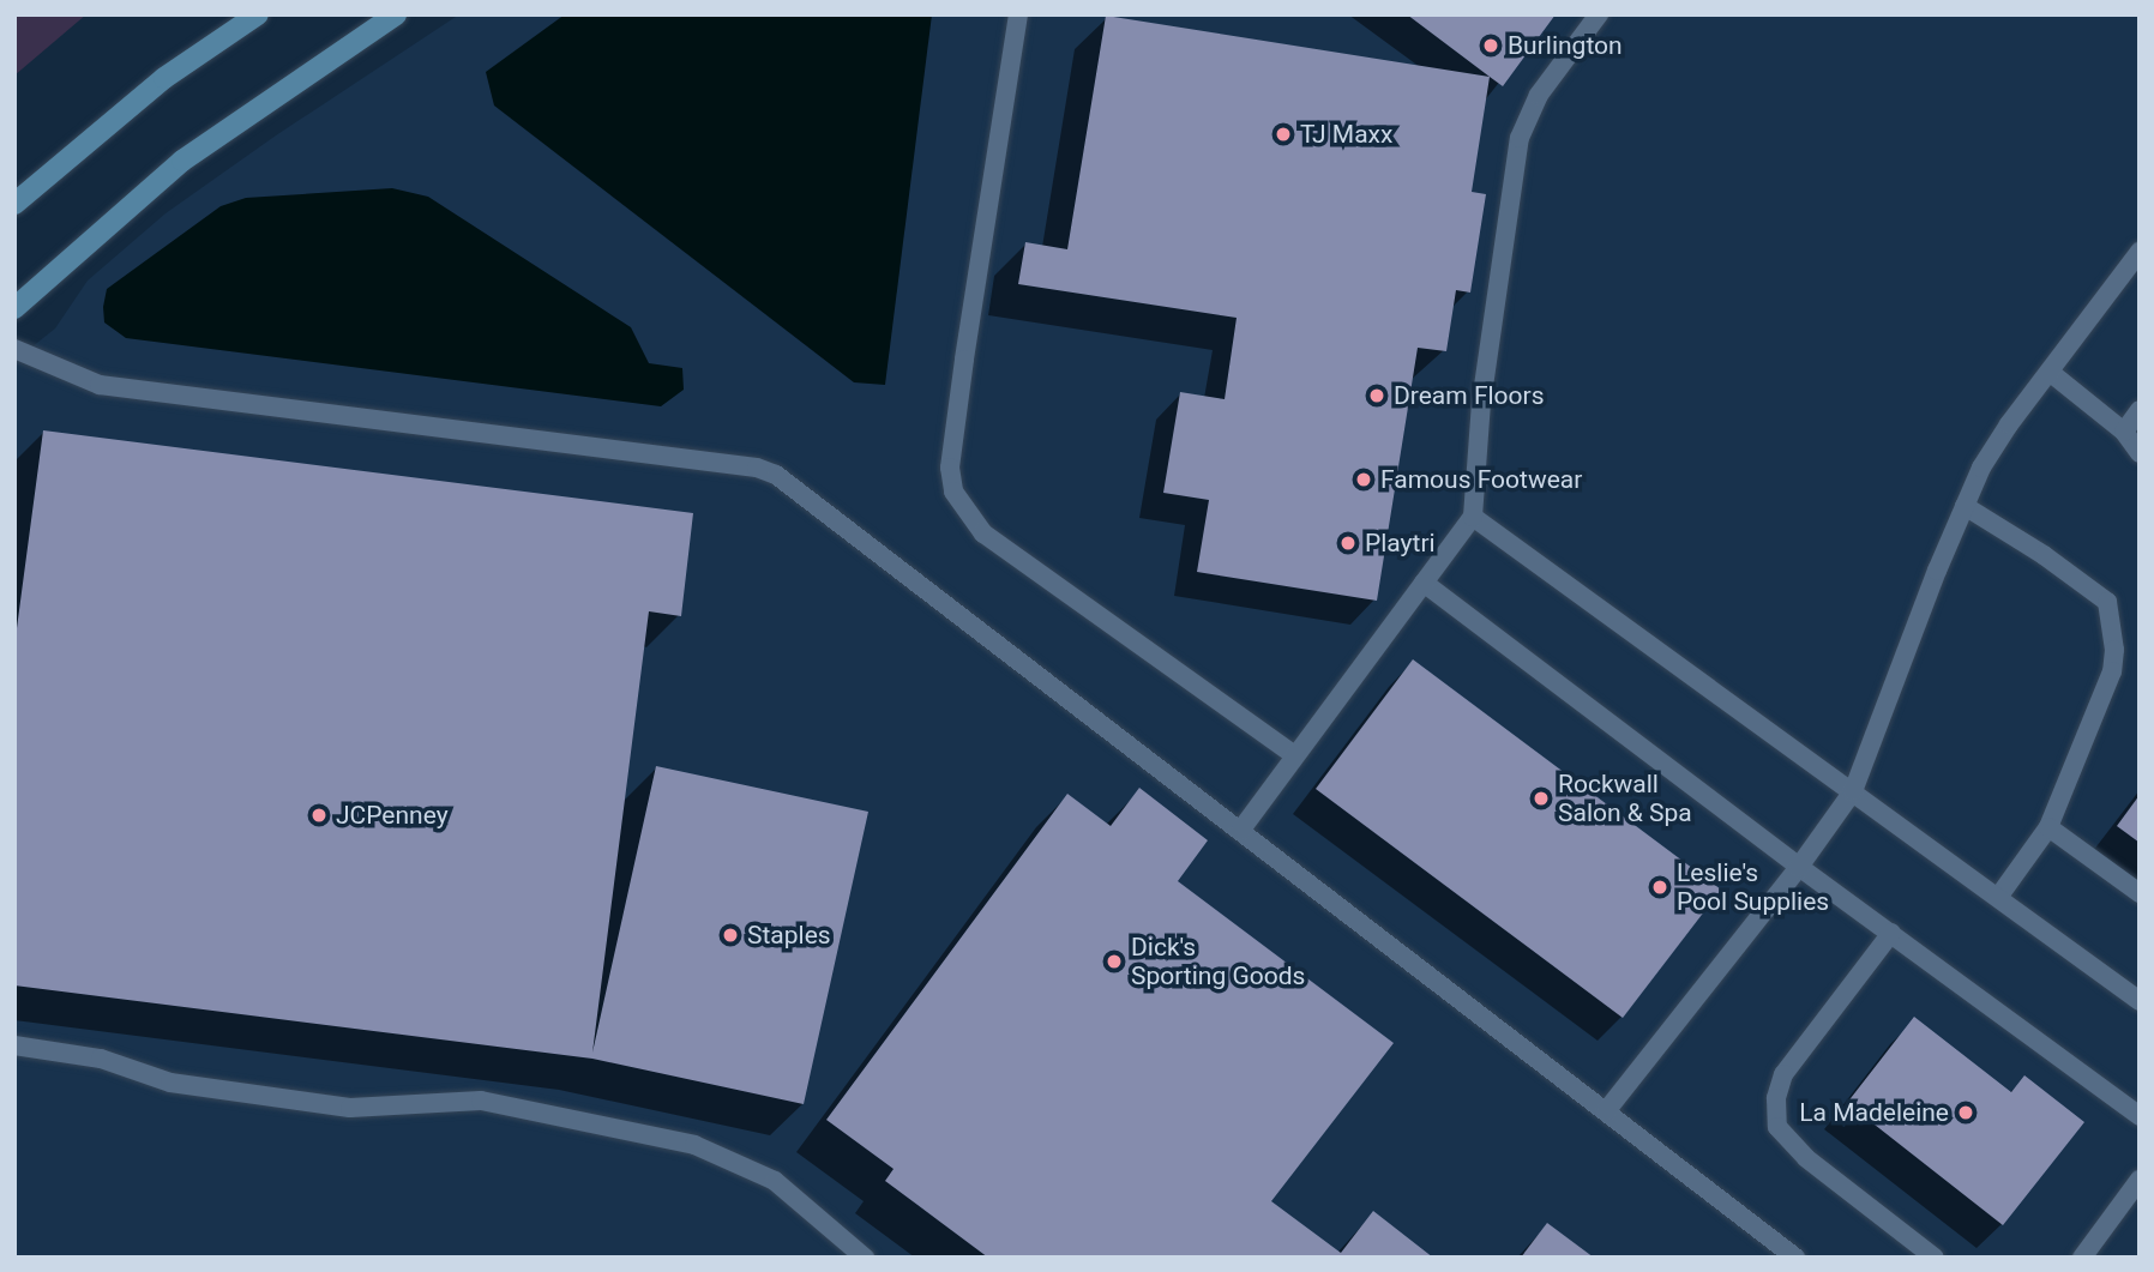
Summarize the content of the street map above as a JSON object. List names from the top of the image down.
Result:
{
  "places": [
    "Burlington",
    "TJ Maxx",
    "Dream Floors",
    "Famous Footwear",
    "Playtri",
    "Rockwall Salon & Spa",
    "JCPenney",
    "Leslie's Pool Supplies",
    "Staples",
    "Dick's Sporting Goods",
    "La Madeleine"
  ]
}
